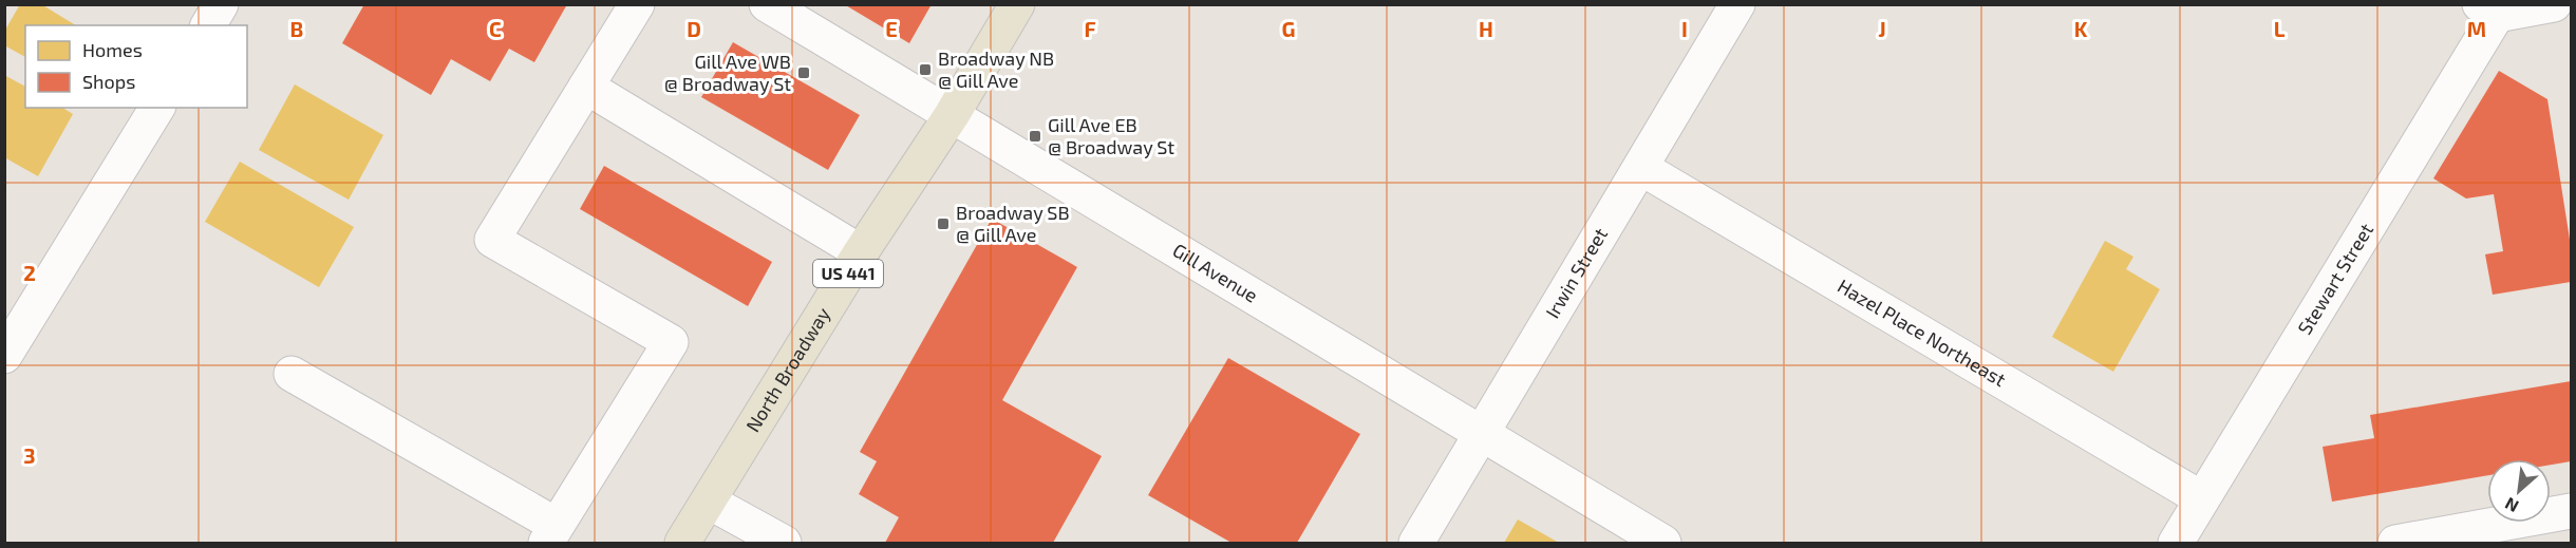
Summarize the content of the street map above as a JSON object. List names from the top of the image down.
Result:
{
  "streets": {
    "main road": ["US 441", "North Broadway"],
    "street": [
      "Gill Avenue",
      "Irwin Street",
      "Stewart Street",
      "Hazel Place Northeast"
    ]
  },
  "crossings": [
    ["Gill Avenue", "Irwin Street"],
    ["Gill Avenue", "North Broadway"],
    ["Irwin Street", "Hazel Place Northeast"],
    ["Stewart Street", "Hazel Place Northeast"]
  ],
  "places": {
    "transit": [
      "Broadway NB @ Gill Ave",
      "Gill Ave WB @ Broadway St",
      "Gill Ave EB @ Broadway St",
      "Broadway SB @ Gill Ave"
    ]
  },
  "legend": ["Homes", "Shops"],
  "north": "bottom left",
  "grid": {
    "columns": [
      "B",
      "C",
      "D",
      "E",
      "F",
      "G",
      "H",
      "I",
      "J",
      "K",
      "L",
      "M"
    ],
    "rows": ["2", "3"]
  }
}
